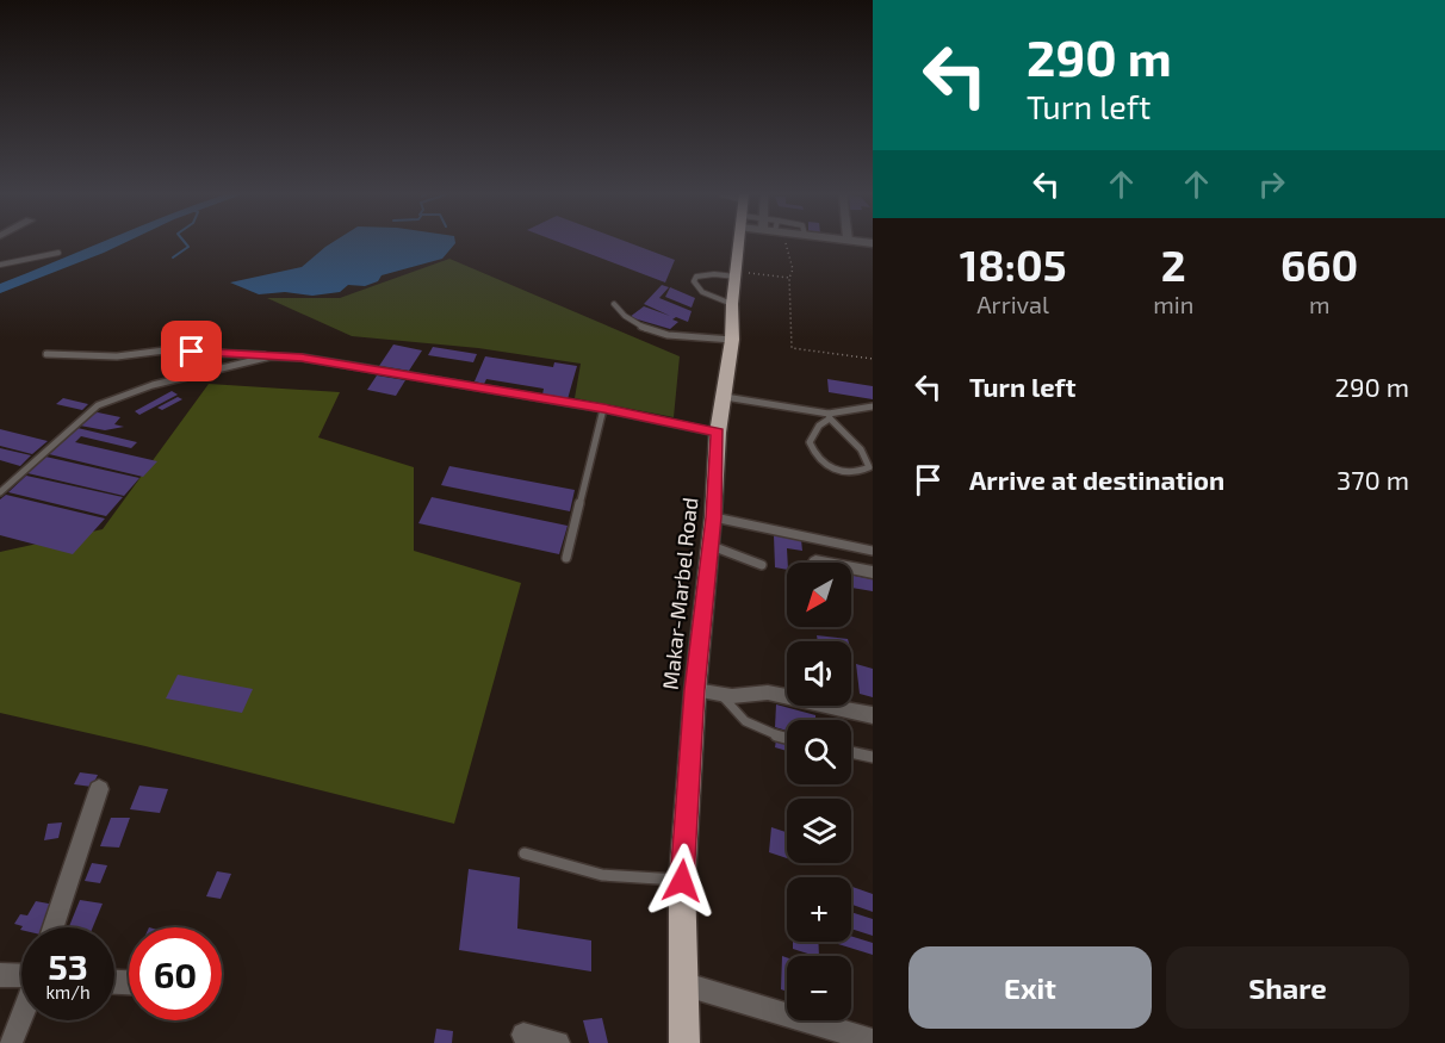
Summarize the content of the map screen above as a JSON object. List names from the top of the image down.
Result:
{
  "streets": {
    "main road": ["Makar-Marbel Road"]
  },
  "north": "bottom left",
  "page": {
    "turn": ["290 m", "Turn left"],
    "eta": [
      "18:05",
      "Arrival",
      "2",
      "min",
      "660",
      "m"
    ],
    "list": [
      {
        "name": "Turn left",
        "value": "290 m"
      },
      {
        "name": "Arrive at destination",
        "value": "370 m"
      }
    ],
    "map_buttons": ["+", "−"],
    "speed": "53 km/h",
    "limit": "60",
    "buttons": ["Exit", "Share"]
  }
}
